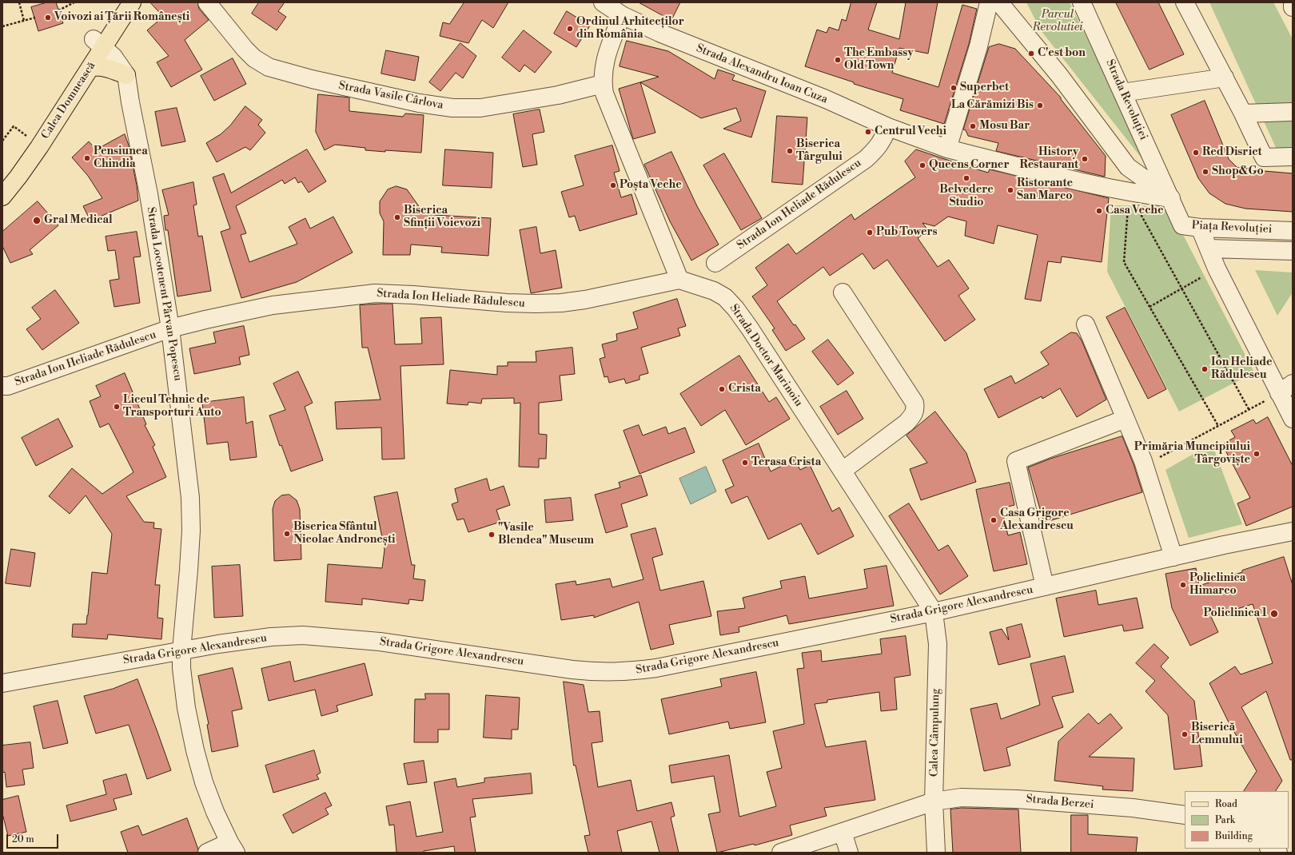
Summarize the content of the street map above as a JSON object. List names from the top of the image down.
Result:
{
  "streets": {
    "main road": ["Calea Domnească"],
    "street": [
      "Strada Alexandru Ioan Cuza",
      "Strada Vasile Cârlova",
      "Strada Revoluției",
      "Strada Ion Heliade Rădulescu",
      "Piața Revoluției",
      "Strada Locotenent Pârvan Popescu",
      "Strada Doctor Marinoiu",
      "Strada Grigore Alexandrescu",
      "Calea Câmpulung",
      "Strada Berzei"
    ]
  },
  "crossings": [
    ["Strada Alexandru Ioan Cuza", "Strada Revoluției"],
    ["Strada Alexandru Ioan Cuza", "Strada Ion Heliade Rădulescu"],
    ["Strada Alexandru Ioan Cuza", "Piața Revoluției"],
    ["Strada Revoluției", "Piața Revoluției"],
    ["Calea Domnească", "Strada Locotenent Pârvan Popescu"],
    ["Strada Ion Heliade Rădulescu", "Strada Locotenent Pârvan Popescu"],
    ["Strada Ion Heliade Rădulescu", "Strada Doctor Marinoiu"],
    ["Strada Locotenent Pârvan Popescu", "Strada Grigore Alexandrescu"],
    ["Strada Doctor Marinoiu", "Strada Grigore Alexandrescu"],
    ["Strada Doctor Marinoiu", "Calea Câmpulung"],
    ["Strada Grigore Alexandrescu", "Calea Câmpulung"],
    ["Calea Câmpulung", "Strada Berzei"]
  ],
  "parks": ["Parcul Revolutiei"],
  "places": [
    "Voivozi ai Țării Românești",
    "Ordinul Arhitecților din România",
    "C'est bon",
    "The Embassy Old Town",
    "Superbet",
    "La Cărămizi Bis",
    "Mosu Bar",
    "Centrul Vechi",
    "Biserica Târgului",
    "Red Disrict",
    "Pensiunea Chindia",
    "History Restaurant",
    "Queens Corner",
    "Shop&Go",
    "Belvedere Studio",
    "Poșta Veche",
    "Ristorante San Marco",
    "Casa Veche",
    "Biserica Sfinții Voievozi",
    "Gral Medical",
    "Pub Towers",
    "Ion Heliade Rădulescu",
    "Crista",
    "Liceul Tehnic de Transporturi Auto",
    "Primăria Muncipiului Târgoviște",
    "Terasa Crista",
    "Casa Grigore Alexandrescu",
    "Biserica Sfântul Nicolae Andronești",
    "\"Vasile Blendea\" Museum",
    "Policlinica Himarco",
    "Policlinica 1",
    "Biserică Lemnului"
  ],
  "legend": ["Road", "Park", "Building"],
  "scale_bar": "20 m"
}
